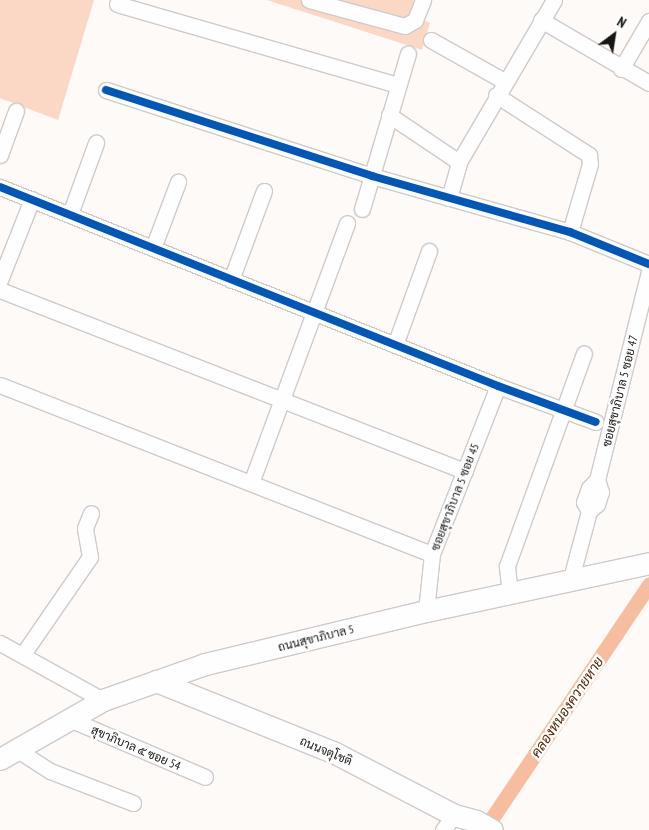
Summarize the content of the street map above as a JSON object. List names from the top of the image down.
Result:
{
  "streets": {
    "main road": ["ถนนสุขาภิบาล 5", "ถนนจตุโชติ"],
    "street": ["ซอยสุขาภิบาล 5 ซอย 47", "ซอยสุขาภิบาล 5 ซอย 45", "สุขาภิบาล ๕ ซอย 54"]
  },
  "crossings": [
    ["ซอยสุขาภิบาล 5 ซอย 47", "ถนนสุขาภิบาล 5"],
    ["ซอยสุขาภิบาล 5 ซอย 45", "ถนนสุขาภิบาล 5"],
    ["ถนนสุขาภิบาล 5", "สุขาภิบาล ๕ ซอย 54"],
    ["ถนนสุขาภิบาล 5", "ถนนจตุโชติ"]
  ],
  "water": ["คลองหนองควายหาย"],
  "north": "top right"
}
